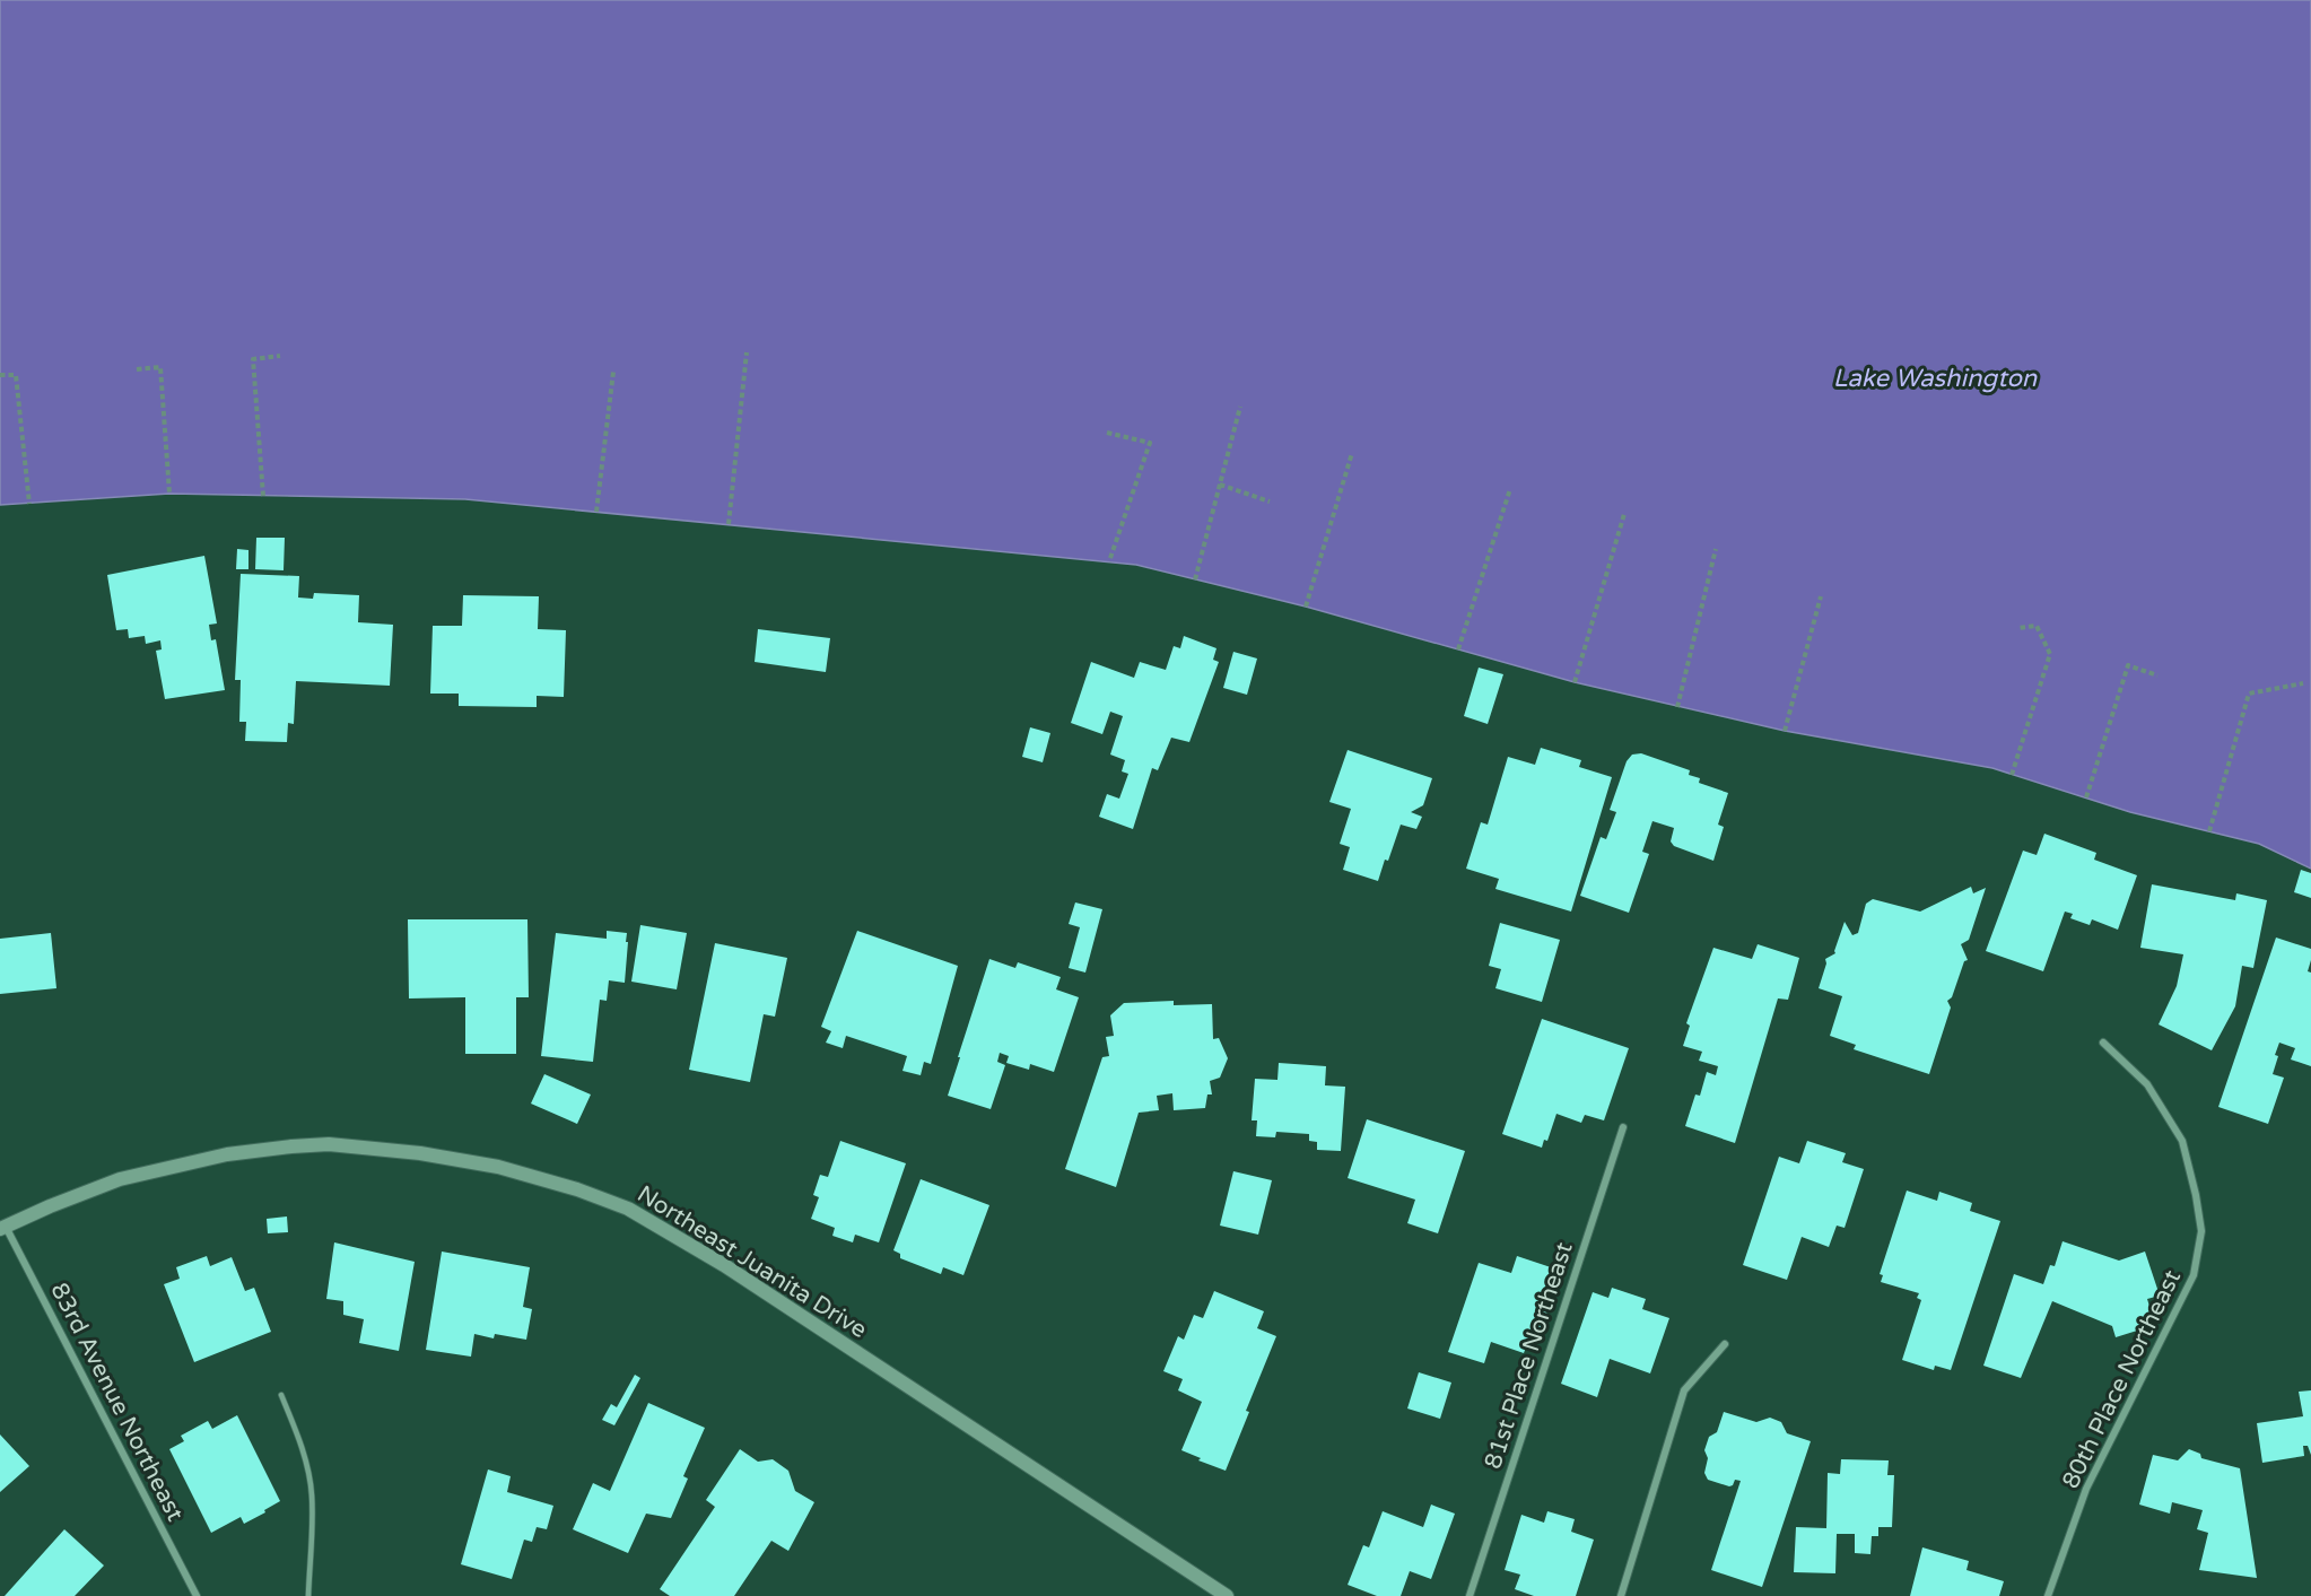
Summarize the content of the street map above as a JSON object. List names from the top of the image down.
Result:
{
  "streets": {
    "main road": ["Northeast Juanita Drive"],
    "street": ["81st Place Northeast", "80th Place Northeast", "83rd Avenue Northeast"]
  },
  "crossings": [
    ["Northeast Juanita Drive", "83rd Avenue Northeast"]
  ],
  "water": ["Lake Washington"]
}
